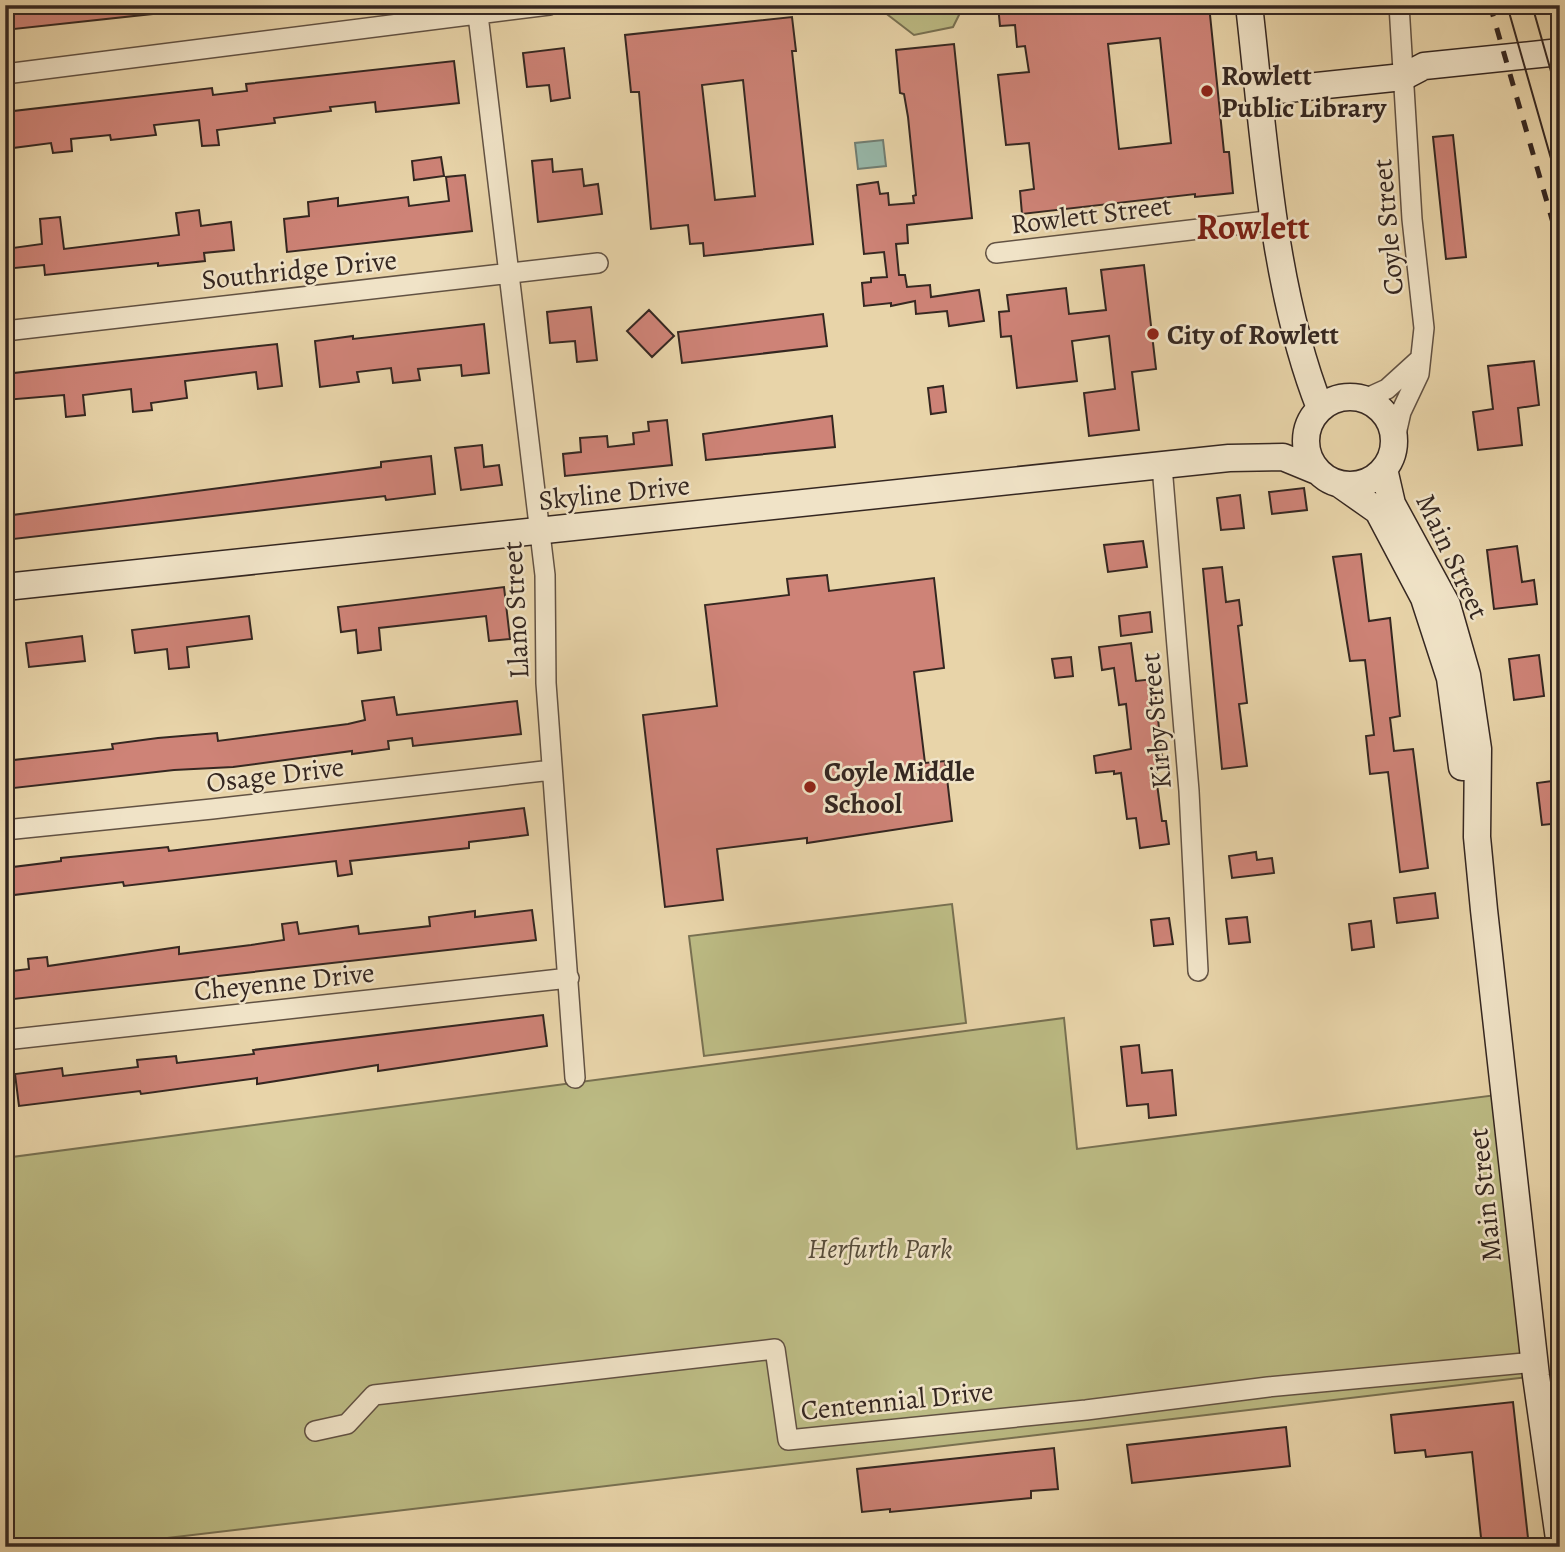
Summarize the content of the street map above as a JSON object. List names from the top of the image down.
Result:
{
  "streets": {
    "street": [
      "Rowlett Street",
      "Coyle Street",
      "Southridge Drive",
      "Skyline Drive",
      "Main Street",
      "Llano Street",
      "Kirby Street",
      "Osage Drive",
      "Cheyenne Drive",
      "Centennial Drive"
    ]
  },
  "crossings": [
    ["Coyle Street", "Skyline Drive"],
    ["Coyle Street", "Main Street"],
    ["Southridge Drive", "Llano Street"],
    ["Skyline Drive", "Main Street"],
    ["Skyline Drive", "Llano Street"],
    ["Skyline Drive", "Kirby Street"],
    ["Main Street", "Centennial Drive"],
    ["Llano Street", "Osage Drive"],
    ["Llano Street", "Cheyenne Drive"]
  ],
  "districts": ["Rowlett"],
  "parks": ["Herfurth Park"],
  "places": ["Rowlett Public Library", "City of Rowlett", "Coyle Middle School"]
}
